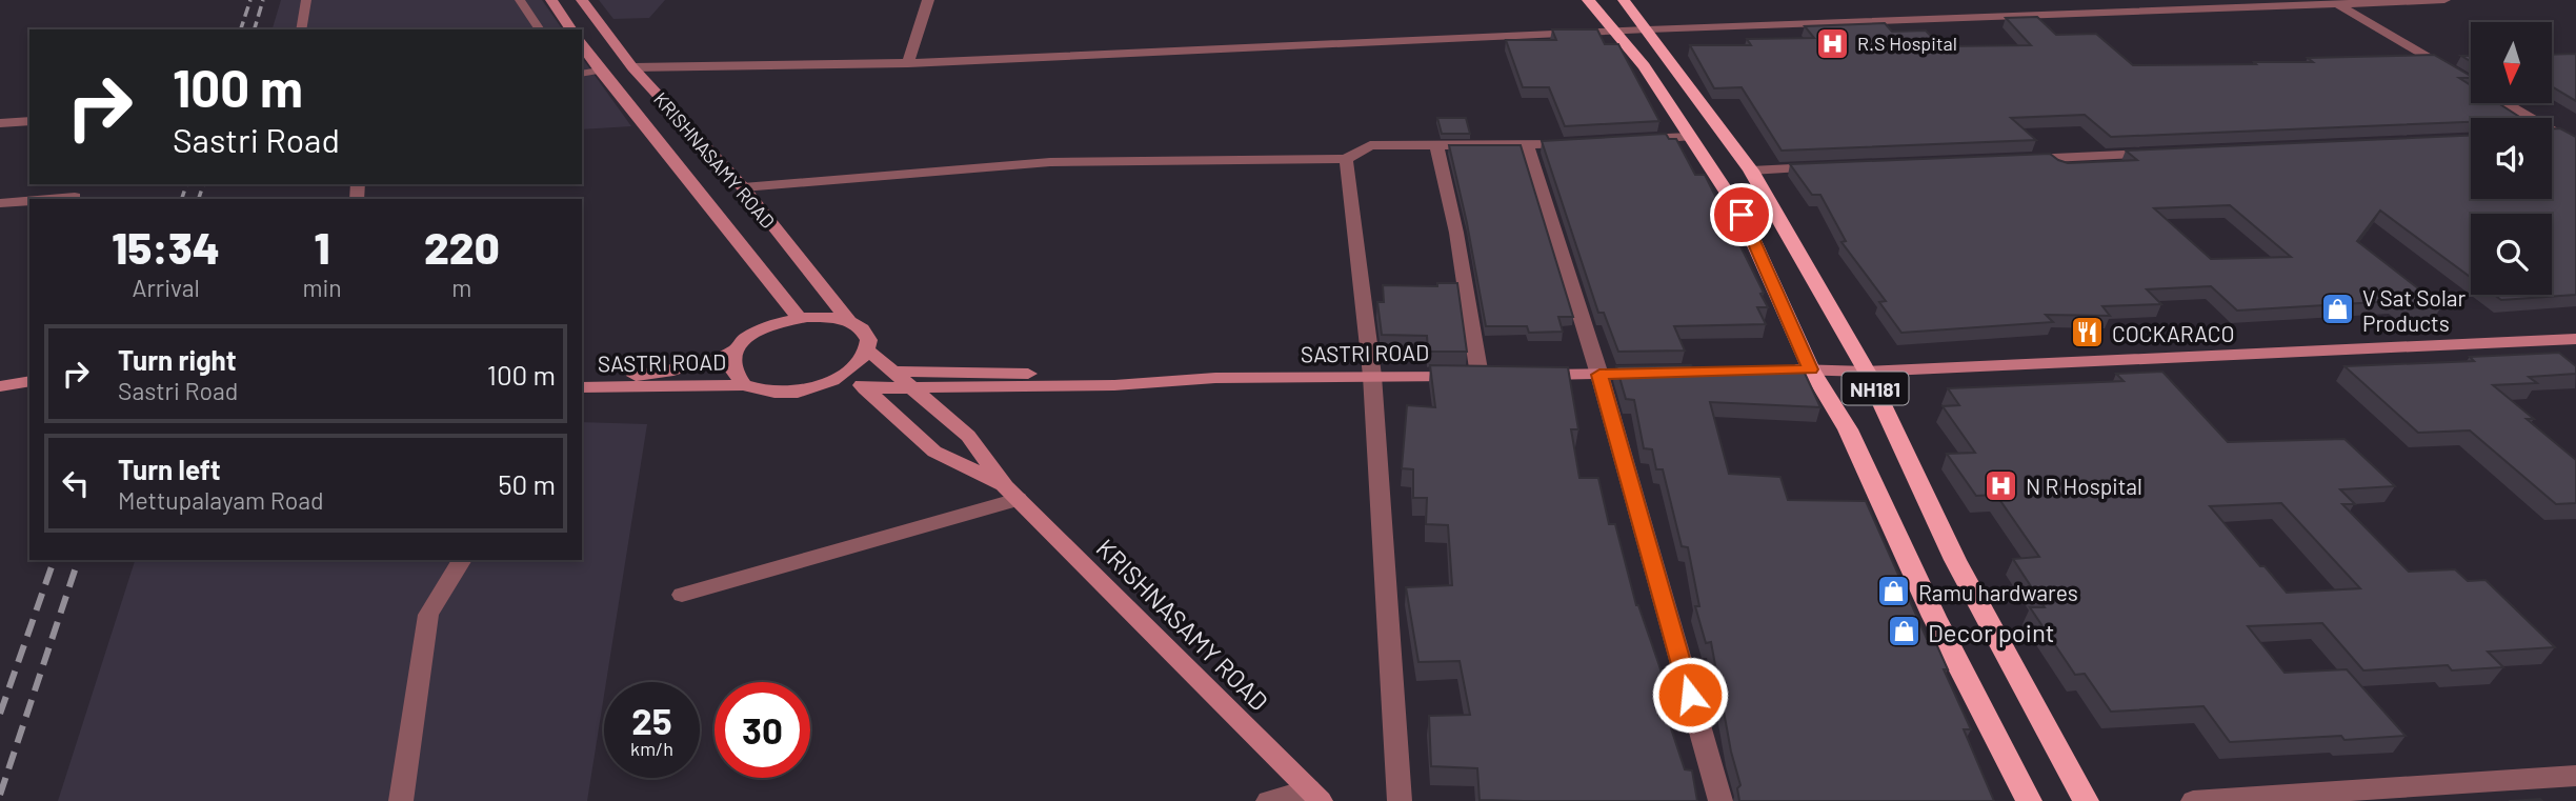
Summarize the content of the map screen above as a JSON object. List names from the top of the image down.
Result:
{
  "streets": {
    "highway": ["NH181"],
    "main road": ["KRISHNASAMY ROAD", "SASTRI ROAD"]
  },
  "crossings": [
    ["KRISHNASAMY ROAD", "SASTRI ROAD"]
  ],
  "places": {
    "hospital": ["R.S Hospital", "N R Hospital"],
    "shop": ["V Sat Solar Products", "Ramu hardwares", "Decor point"],
    "restaurant": ["COCKARACO"]
  },
  "north": "bottom",
  "page": {
    "turn": ["100 m", "Sastri Road"],
    "eta": [
      "15:34",
      "Arrival",
      "1",
      "min",
      "220",
      "m"
    ],
    "list": [
      {
        "name": "Turn right",
        "note": "Sastri Road",
        "value": "100 m"
      },
      {
        "name": "Turn left",
        "note": "Mettupalayam Road",
        "value": "50 m"
      }
    ],
    "speed": "25 km/h",
    "limit": "30"
  }
}
